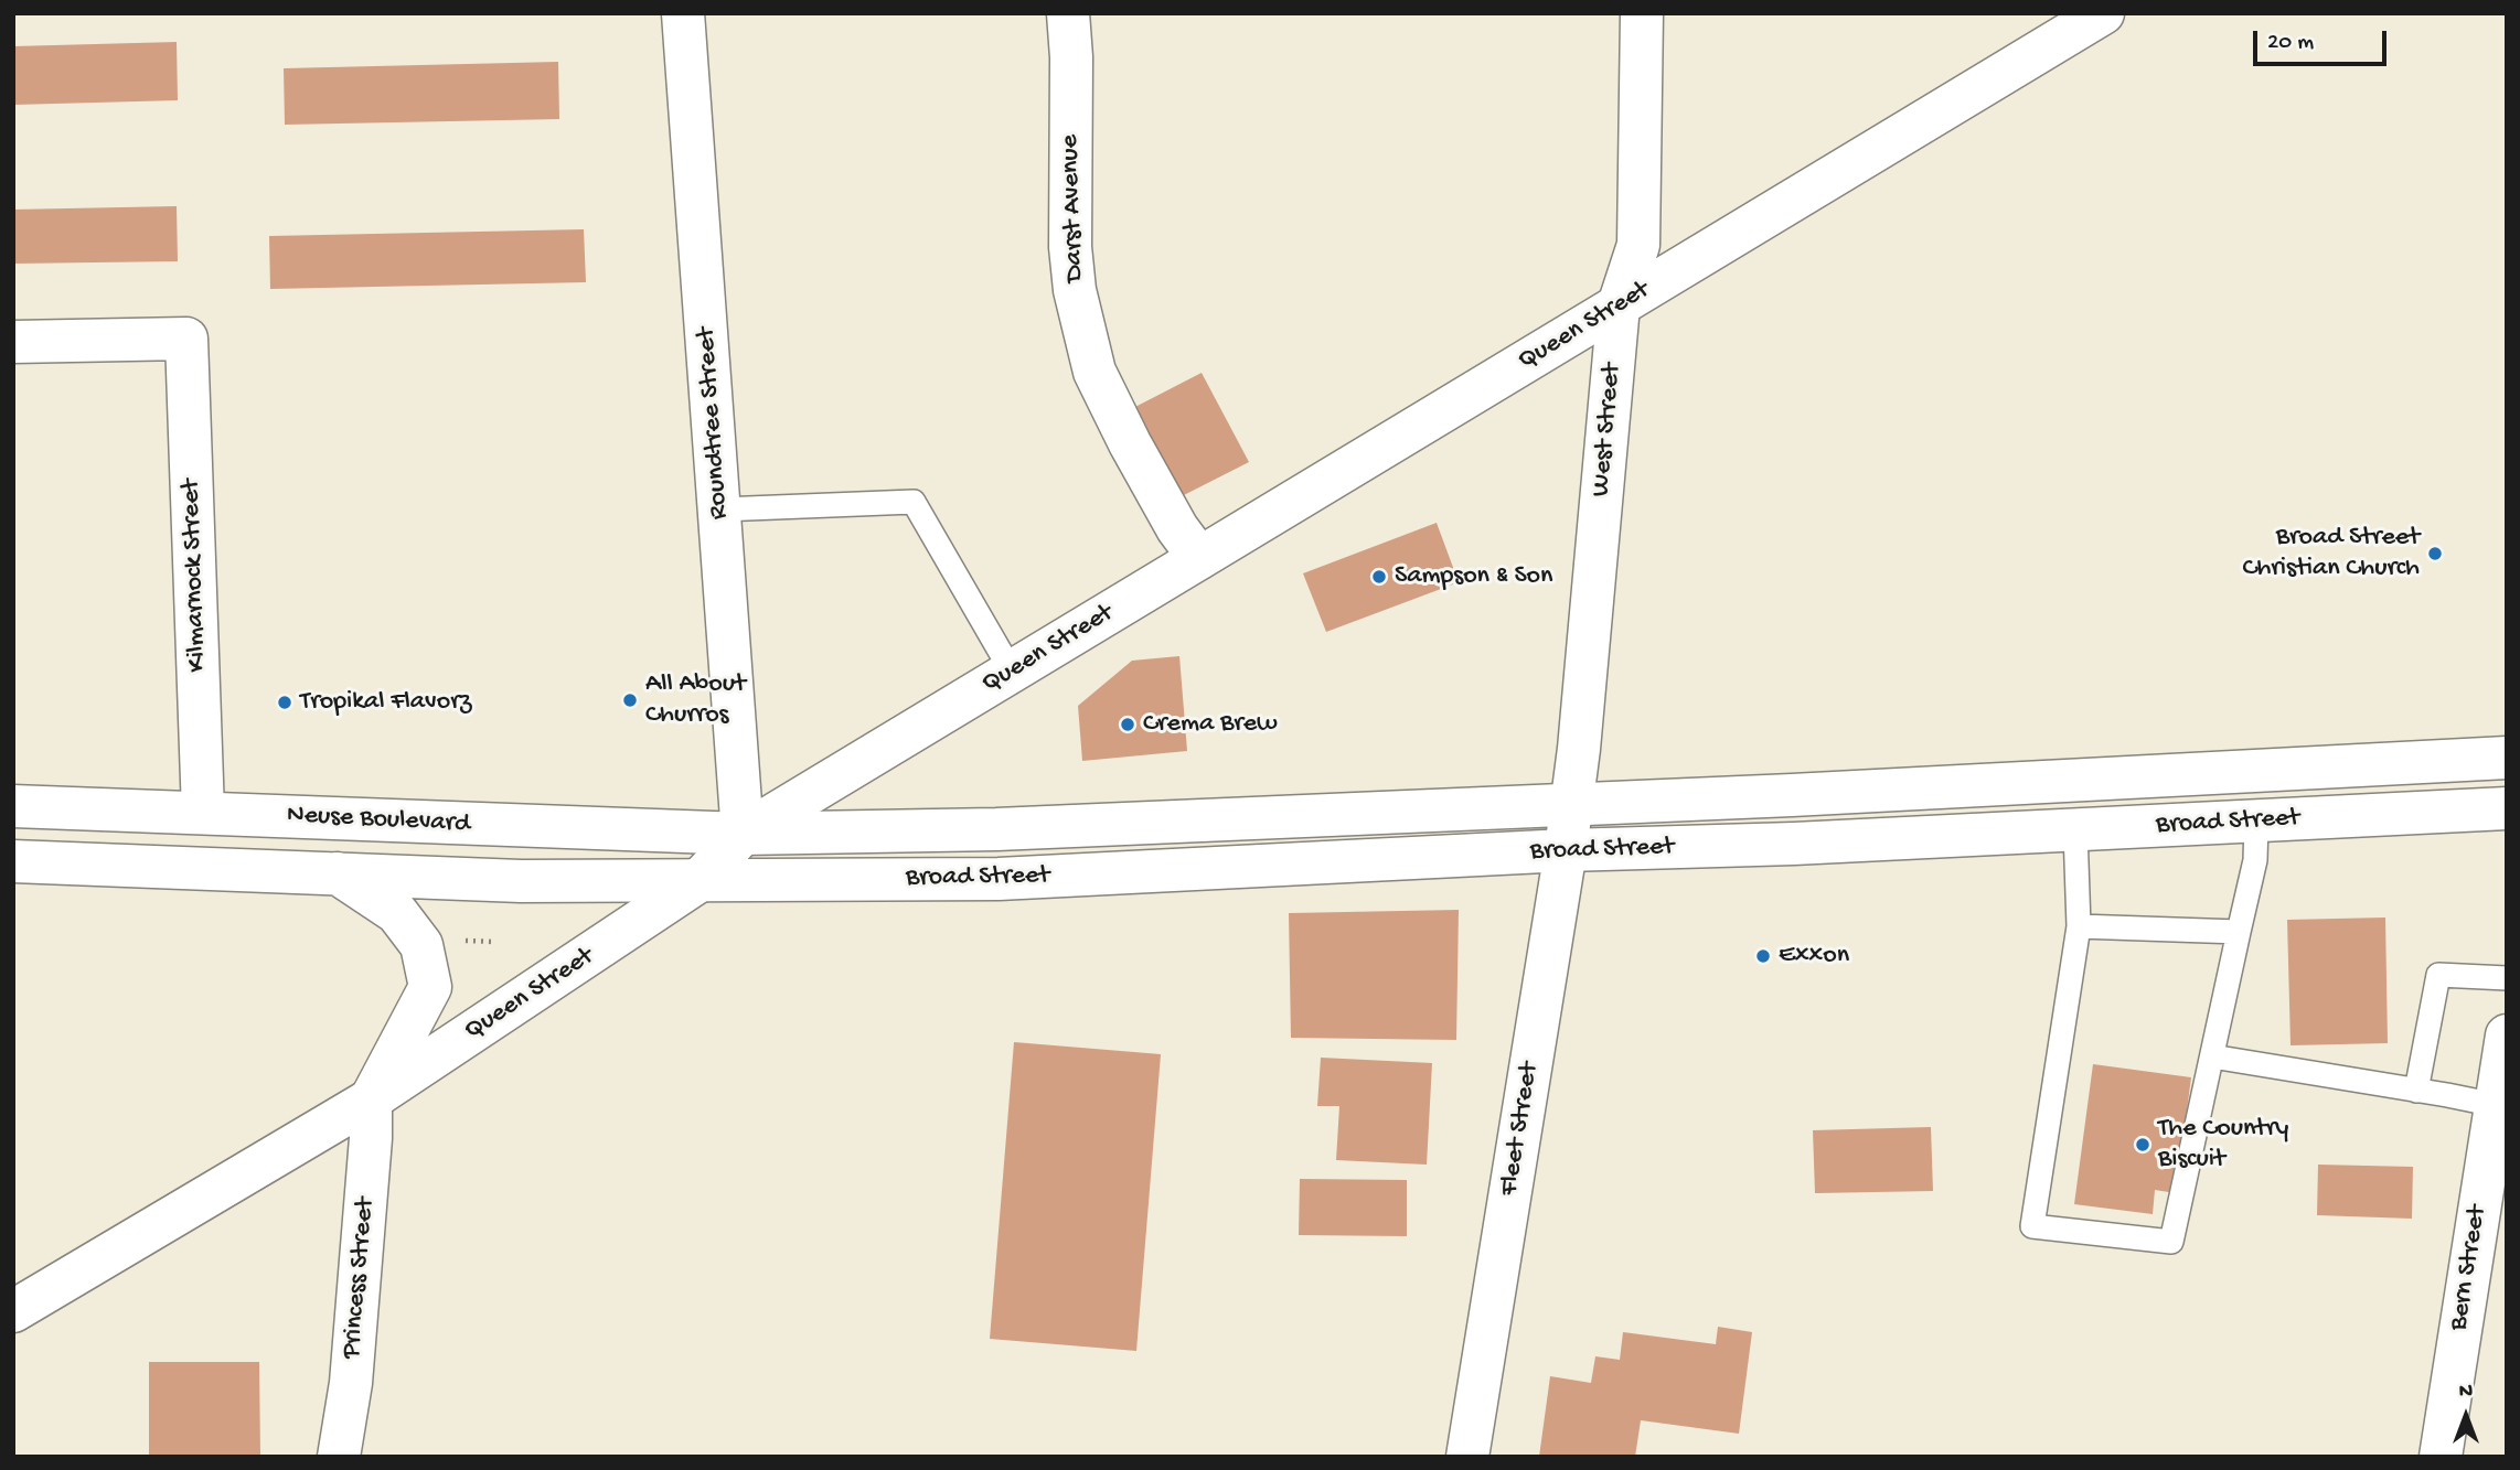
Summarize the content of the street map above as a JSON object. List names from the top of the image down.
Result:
{
  "streets": {
    "street": [
      "Darst Avenue",
      "Queen Street",
      "Roundtree Street",
      "West Street",
      "Kilmarnock Street",
      "Neuse Boulevard",
      "Broad Street",
      "Fleet Street",
      "Bern Street",
      "Princess Street"
    ]
  },
  "crossings": [
    ["Darst Avenue", "Queen Street"],
    ["Queen Street", "Roundtree Street"],
    ["Queen Street", "West Street"],
    ["Queen Street", "Neuse Boulevard"],
    ["Queen Street", "Broad Street"],
    ["Queen Street", "Princess Street"],
    ["Roundtree Street", "Neuse Boulevard"],
    ["Roundtree Street", "Broad Street"],
    ["West Street", "Broad Street"],
    ["West Street", "Fleet Street"],
    ["Kilmarnock Street", "Neuse Boulevard"],
    ["Neuse Boulevard", "Broad Street"],
    ["Broad Street", "Fleet Street"]
  ],
  "places": [
    "Broad Street Christian Church",
    "Sampson & Son",
    "All About Churros",
    "Tropikal Flavorz",
    "Crema Brew",
    "Exxon",
    "The Country Biscuit"
  ],
  "scale_bar": "20 m",
  "north": "top"
}
